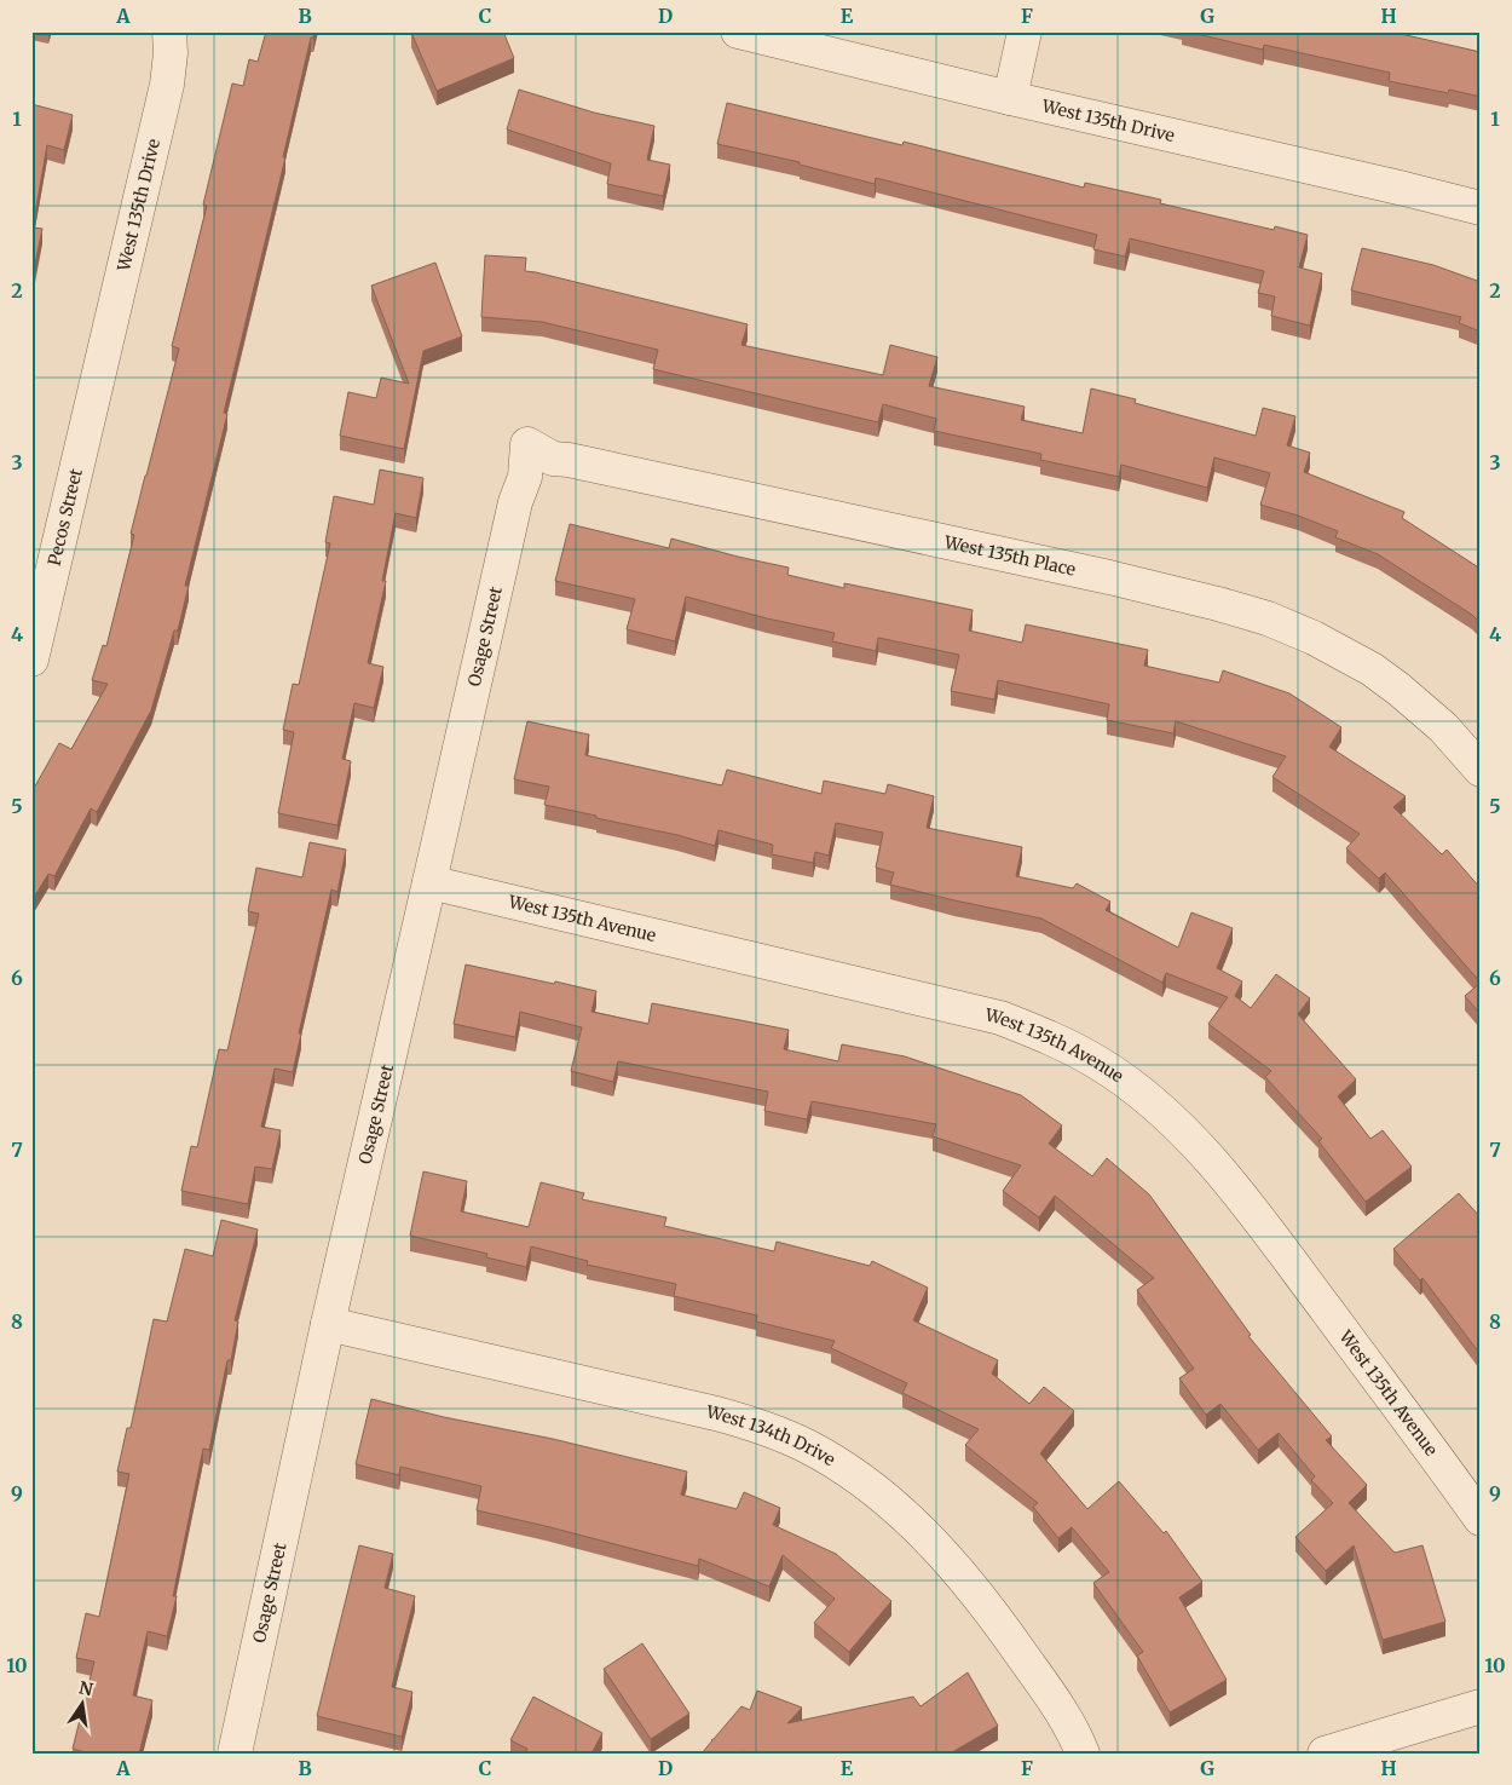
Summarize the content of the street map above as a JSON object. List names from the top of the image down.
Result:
{
  "streets": {
    "street": [
      "West 135th Drive",
      "Pecos Street",
      "West 135th Place",
      "Osage Street",
      "West 135th Avenue",
      "West 134th Drive"
    ]
  },
  "crossings": [
    ["West 135th Drive", "Pecos Street"],
    ["West 135th Place", "Osage Street"],
    ["Osage Street", "West 135th Avenue"],
    ["Osage Street", "West 134th Drive"]
  ],
  "north": "top",
  "grid": {
    "columns": [
      "A",
      "B",
      "C",
      "D",
      "E",
      "F",
      "G",
      "H"
    ],
    "rows": [
      "1",
      "2",
      "3",
      "4",
      "5",
      "6",
      "7",
      "8",
      "9",
      "10"
    ]
  }
}
